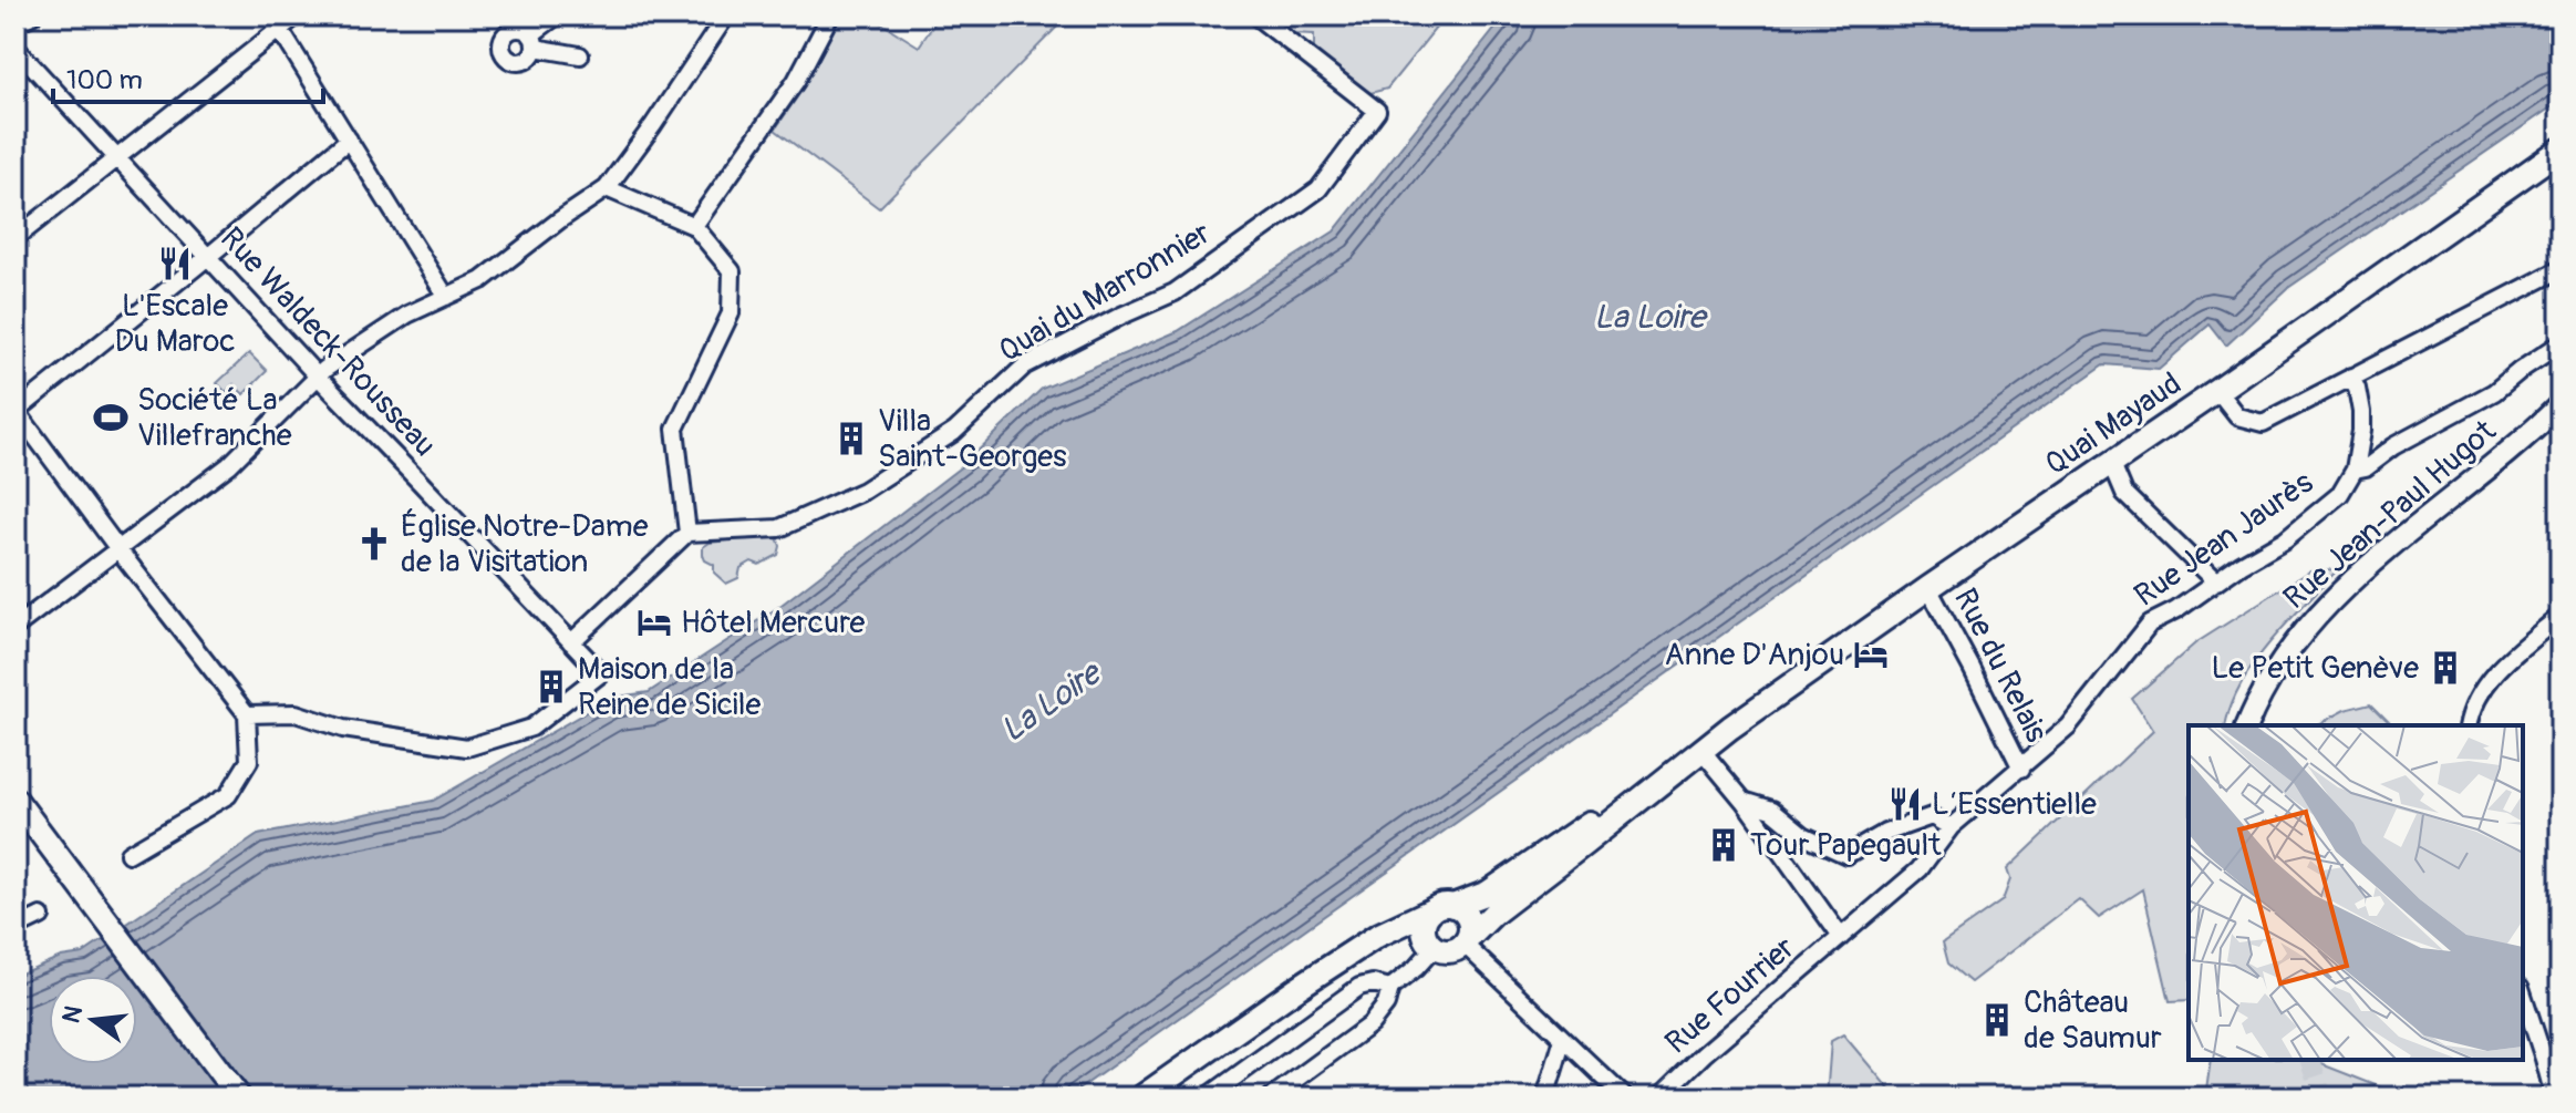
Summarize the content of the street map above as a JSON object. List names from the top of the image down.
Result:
{
  "streets": {
    "main road": ["Quai Mayaud"],
    "street": [
      "Quai du Marronnier",
      "Rue Waldeck-Rousseau",
      "Rue Jean-Paul Hugot",
      "Rue Jean Jaurès",
      "Rue du Relais",
      "Rue Fourrier"
    ]
  },
  "crossings": [
    ["Quai Mayaud", "Rue du Relais"],
    ["Rue Jean Jaurès", "Rue du Relais"],
    ["Rue Jean Jaurès", "Rue Fourrier"]
  ],
  "water": ["La Loire"],
  "places": {
    "restaurant": ["L'Escale Du Maroc", "L‘Essentielle"],
    "sports": ["Société La Villefranche"],
    "building": [
      "Villa Saint-Georges",
      "Le Petit Genève",
      "Maison de la Reine de Sicile",
      "Tour Papegault",
      "Château de Saumur"
    ],
    "church": ["Église Notre-Dame de la Visitation"],
    "hotel": ["Hôtel Mercure", "Anne D'Anjou"]
  },
  "scale_bar": "100 m",
  "north": "left"
}
